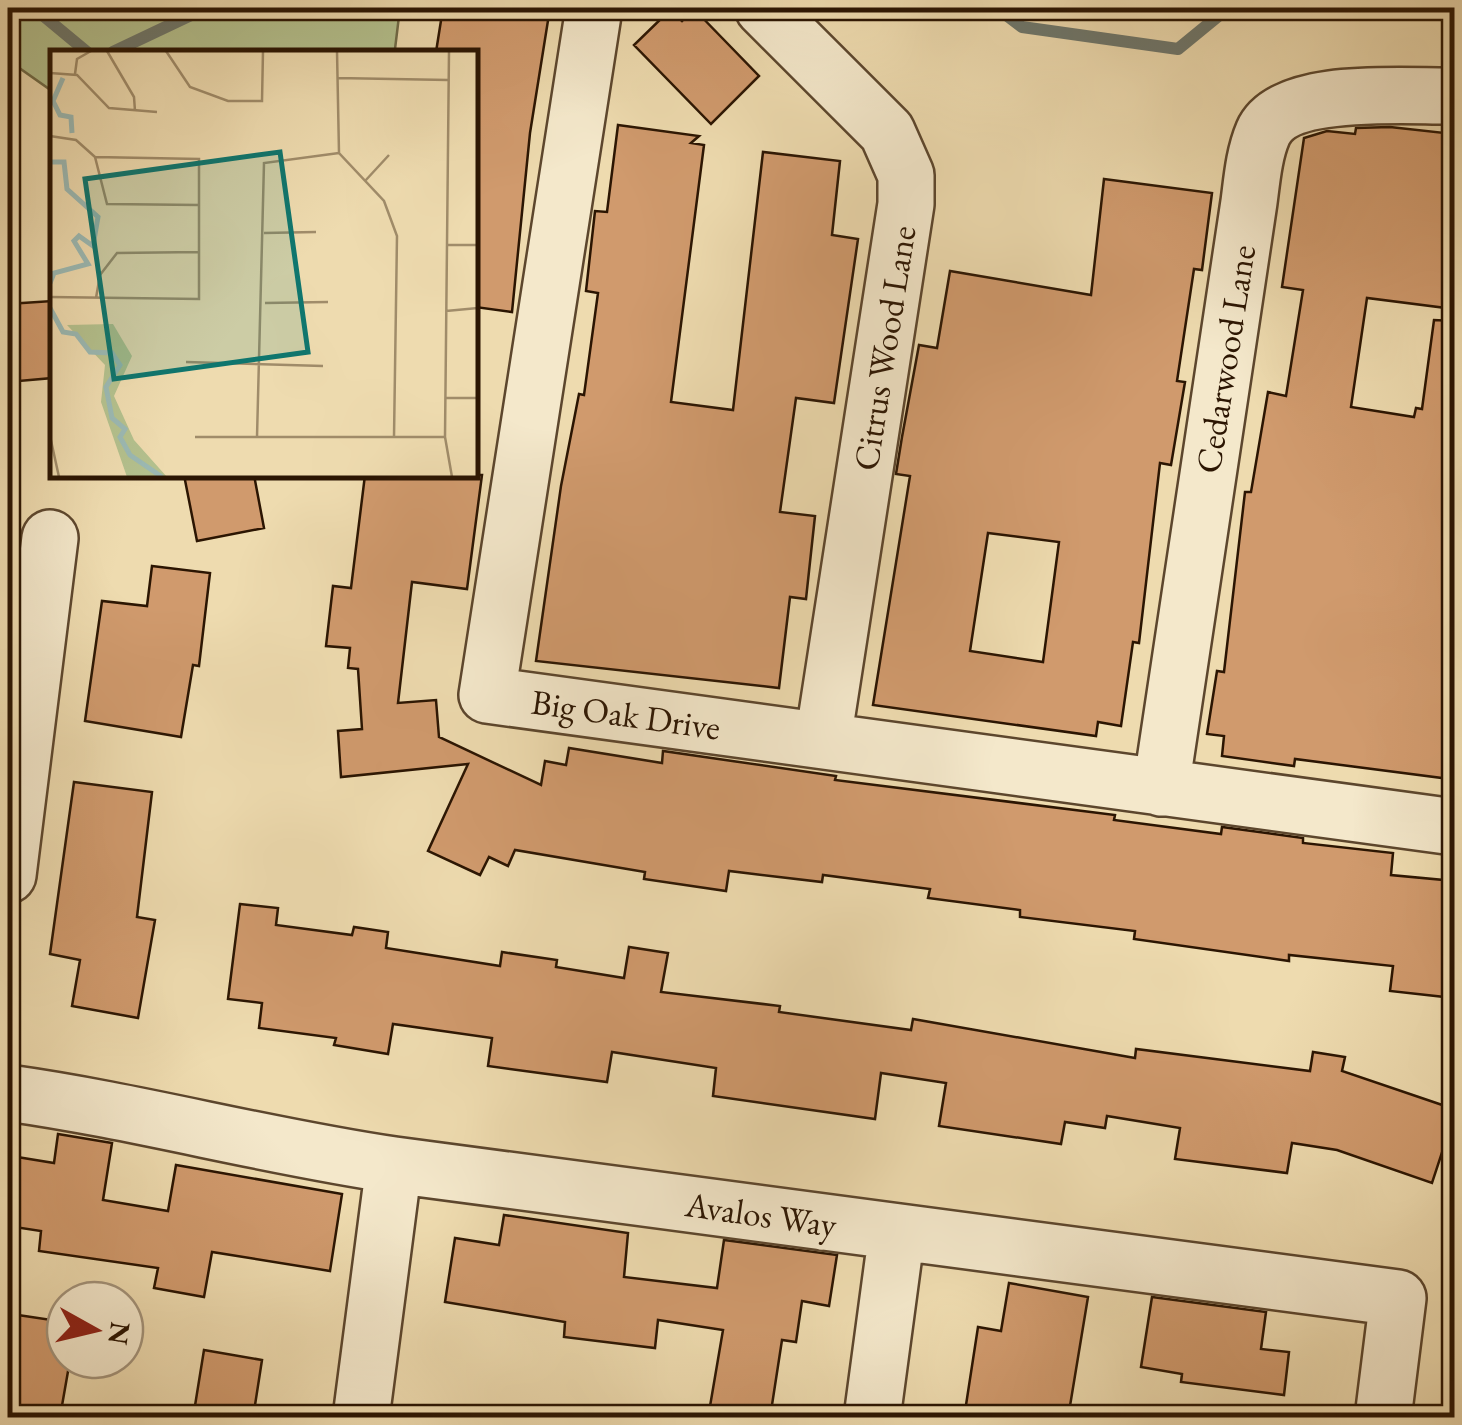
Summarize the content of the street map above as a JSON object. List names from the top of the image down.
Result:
{
  "streets": {
    "street": [
      "Citrus Wood Lane",
      "Cedarwood Lane",
      "Big Oak Drive",
      "Avalos Way"
    ]
  },
  "crossings": [
    ["Citrus Wood Lane", "Big Oak Drive"],
    ["Cedarwood Lane", "Big Oak Drive"]
  ],
  "north": "right"
}
